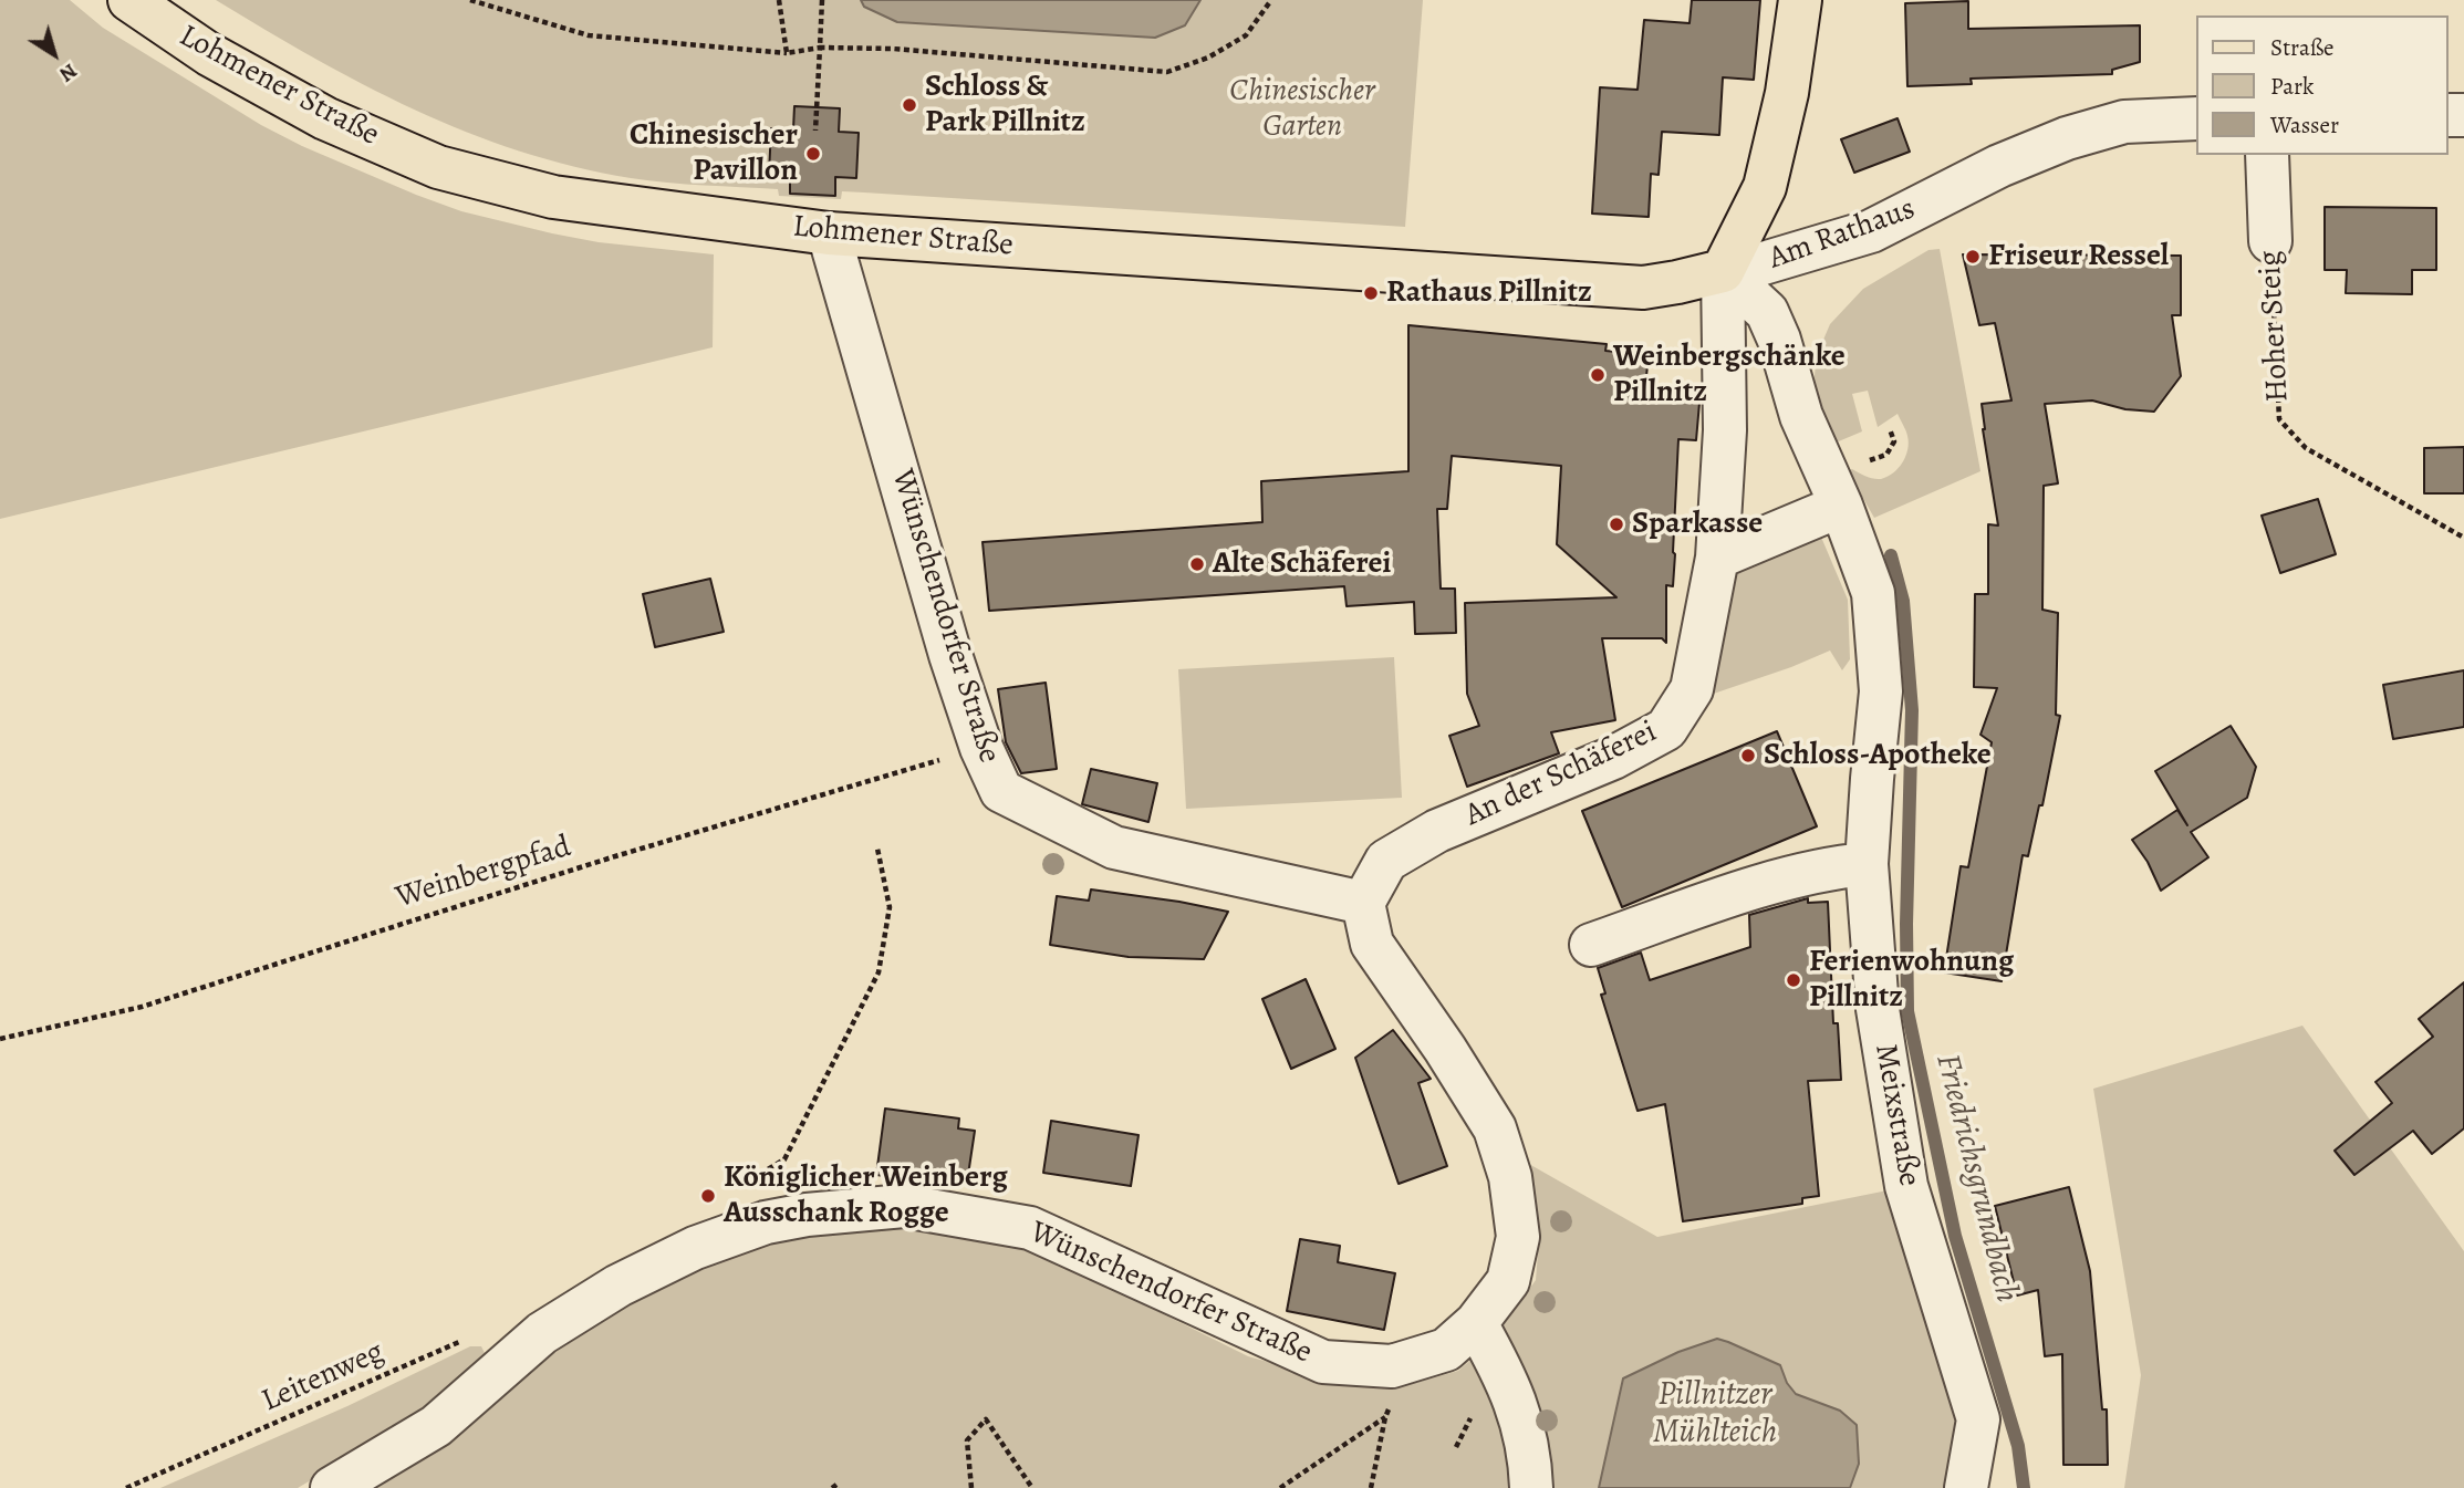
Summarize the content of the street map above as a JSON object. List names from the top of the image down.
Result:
{
  "streets": {
    "main road": ["Lohmener Straße"],
    "street": [
      "Am Rathaus",
      "Hoher Steig",
      "Wünschendorfer Straße",
      "An der Schäferei",
      "Meixstraße"
    ],
    "path": ["Weinbergpfad", "Leitenweg"]
  },
  "crossings": [
    ["Lohmener Straße", "Am Rathaus"],
    ["Lohmener Straße", "Wünschendorfer Straße"],
    ["Am Rathaus", "Meixstraße"],
    ["Wünschendorfer Straße", "An der Schäferei"],
    ["Wünschendorfer Straße", "Weinbergpfad"]
  ],
  "water": ["Friedrichsgrundbach", "Pillnitzer Mühlteich"],
  "parks": ["Chinesischer Garten"],
  "places": [
    "Schloss & Park Pillnitz",
    "Chinesischer Pavillon",
    "Friseur Ressel",
    "Rathaus Pillnitz",
    "Weinbergschänke Pillnitz",
    "Sparkasse",
    "Alte Schäferei",
    "Schloss-Apotheke",
    "Ferienwohnung Pillnitz",
    "Königlicher Weinberg Ausschank Rogge"
  ],
  "legend": ["Straße", "Park", "Wasser"],
  "north": "bottom right"
}
